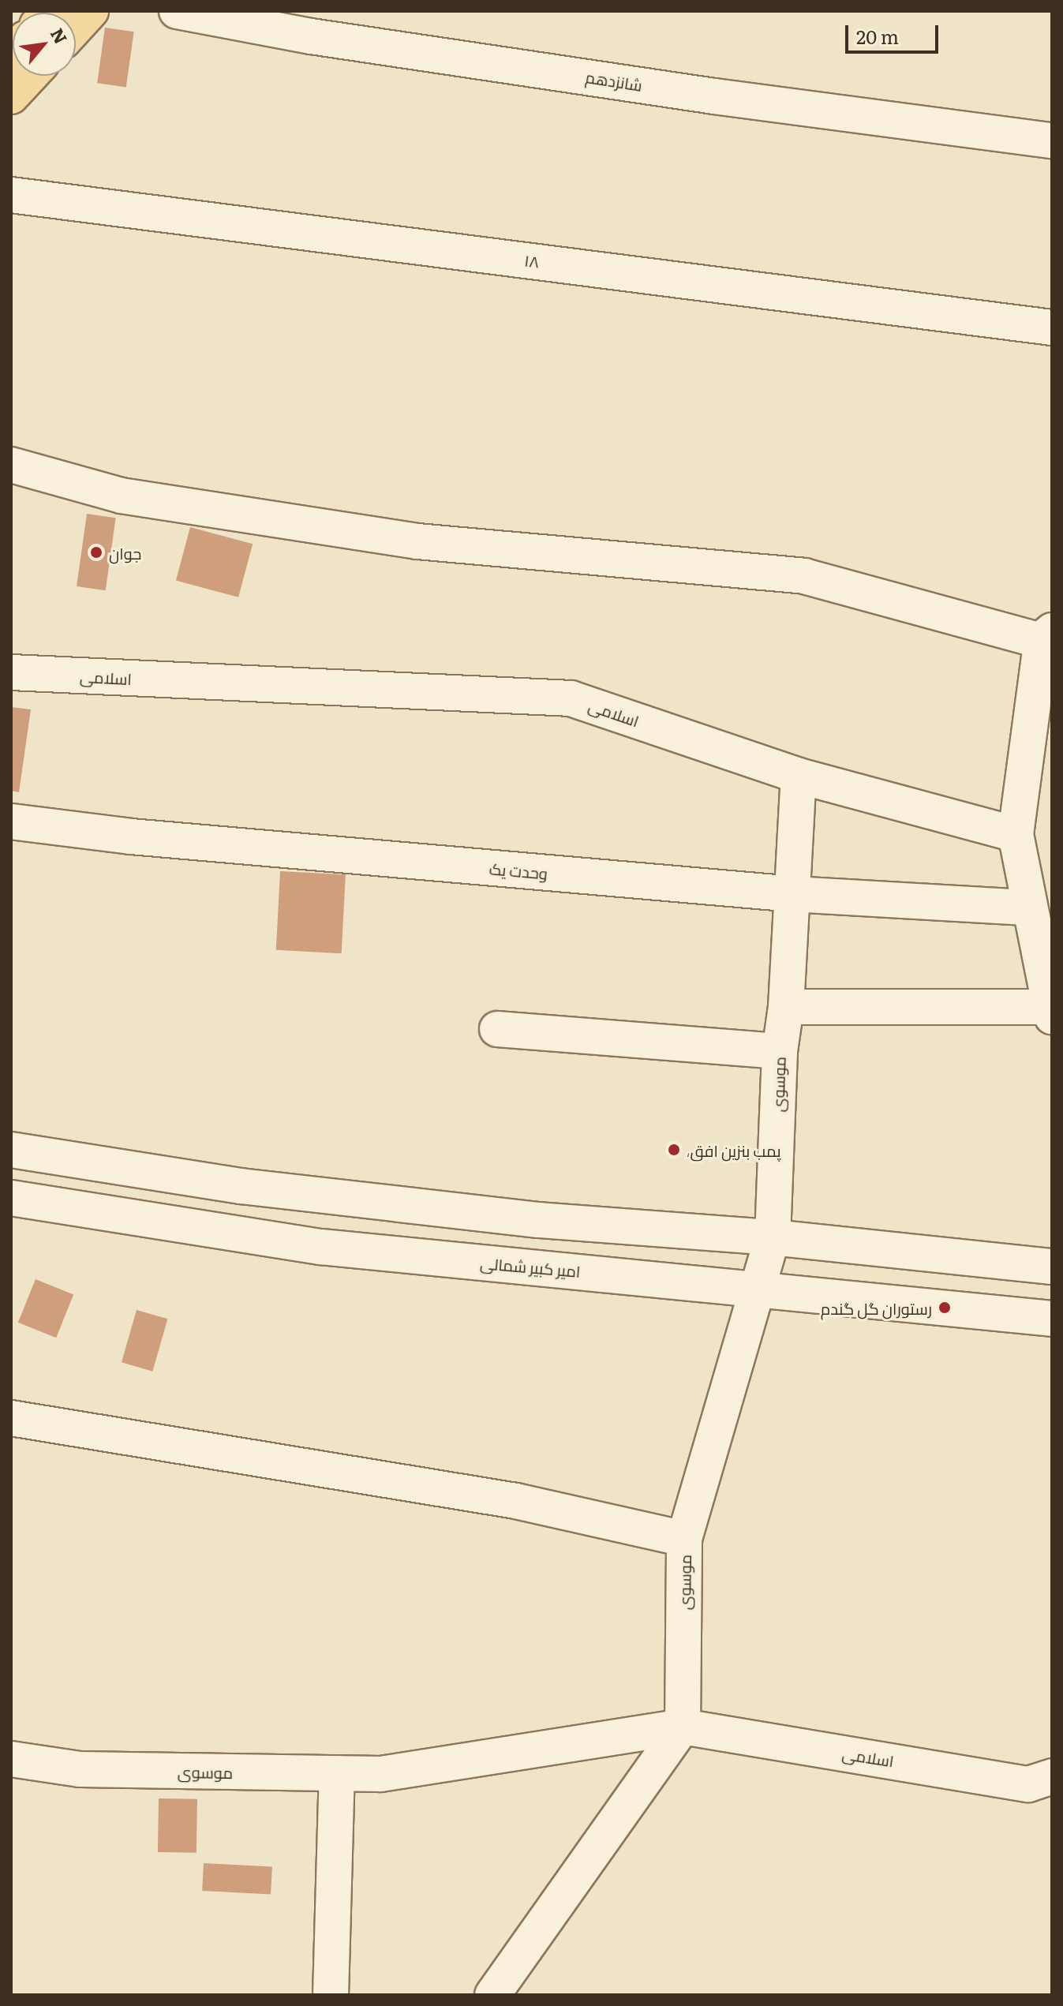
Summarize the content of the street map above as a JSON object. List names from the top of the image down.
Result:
{
  "streets": {
    "street": [
      "شانزدهم",
      "۱۸",
      "اسلامی",
      "وحدت یک",
      "موسوی",
      "امیر کبیر شمالی"
    ]
  },
  "crossings": [
    ["اسلامی", "موسوی"],
    ["وحدت یک", "موسوی"],
    ["موسوی", "امیر کبیر شمالی"]
  ],
  "places": ["جوان", "،پمب بنزین افق", "رستوران گل‌ گندم"],
  "scale_bar": "20 m",
  "north": "top right"
}
